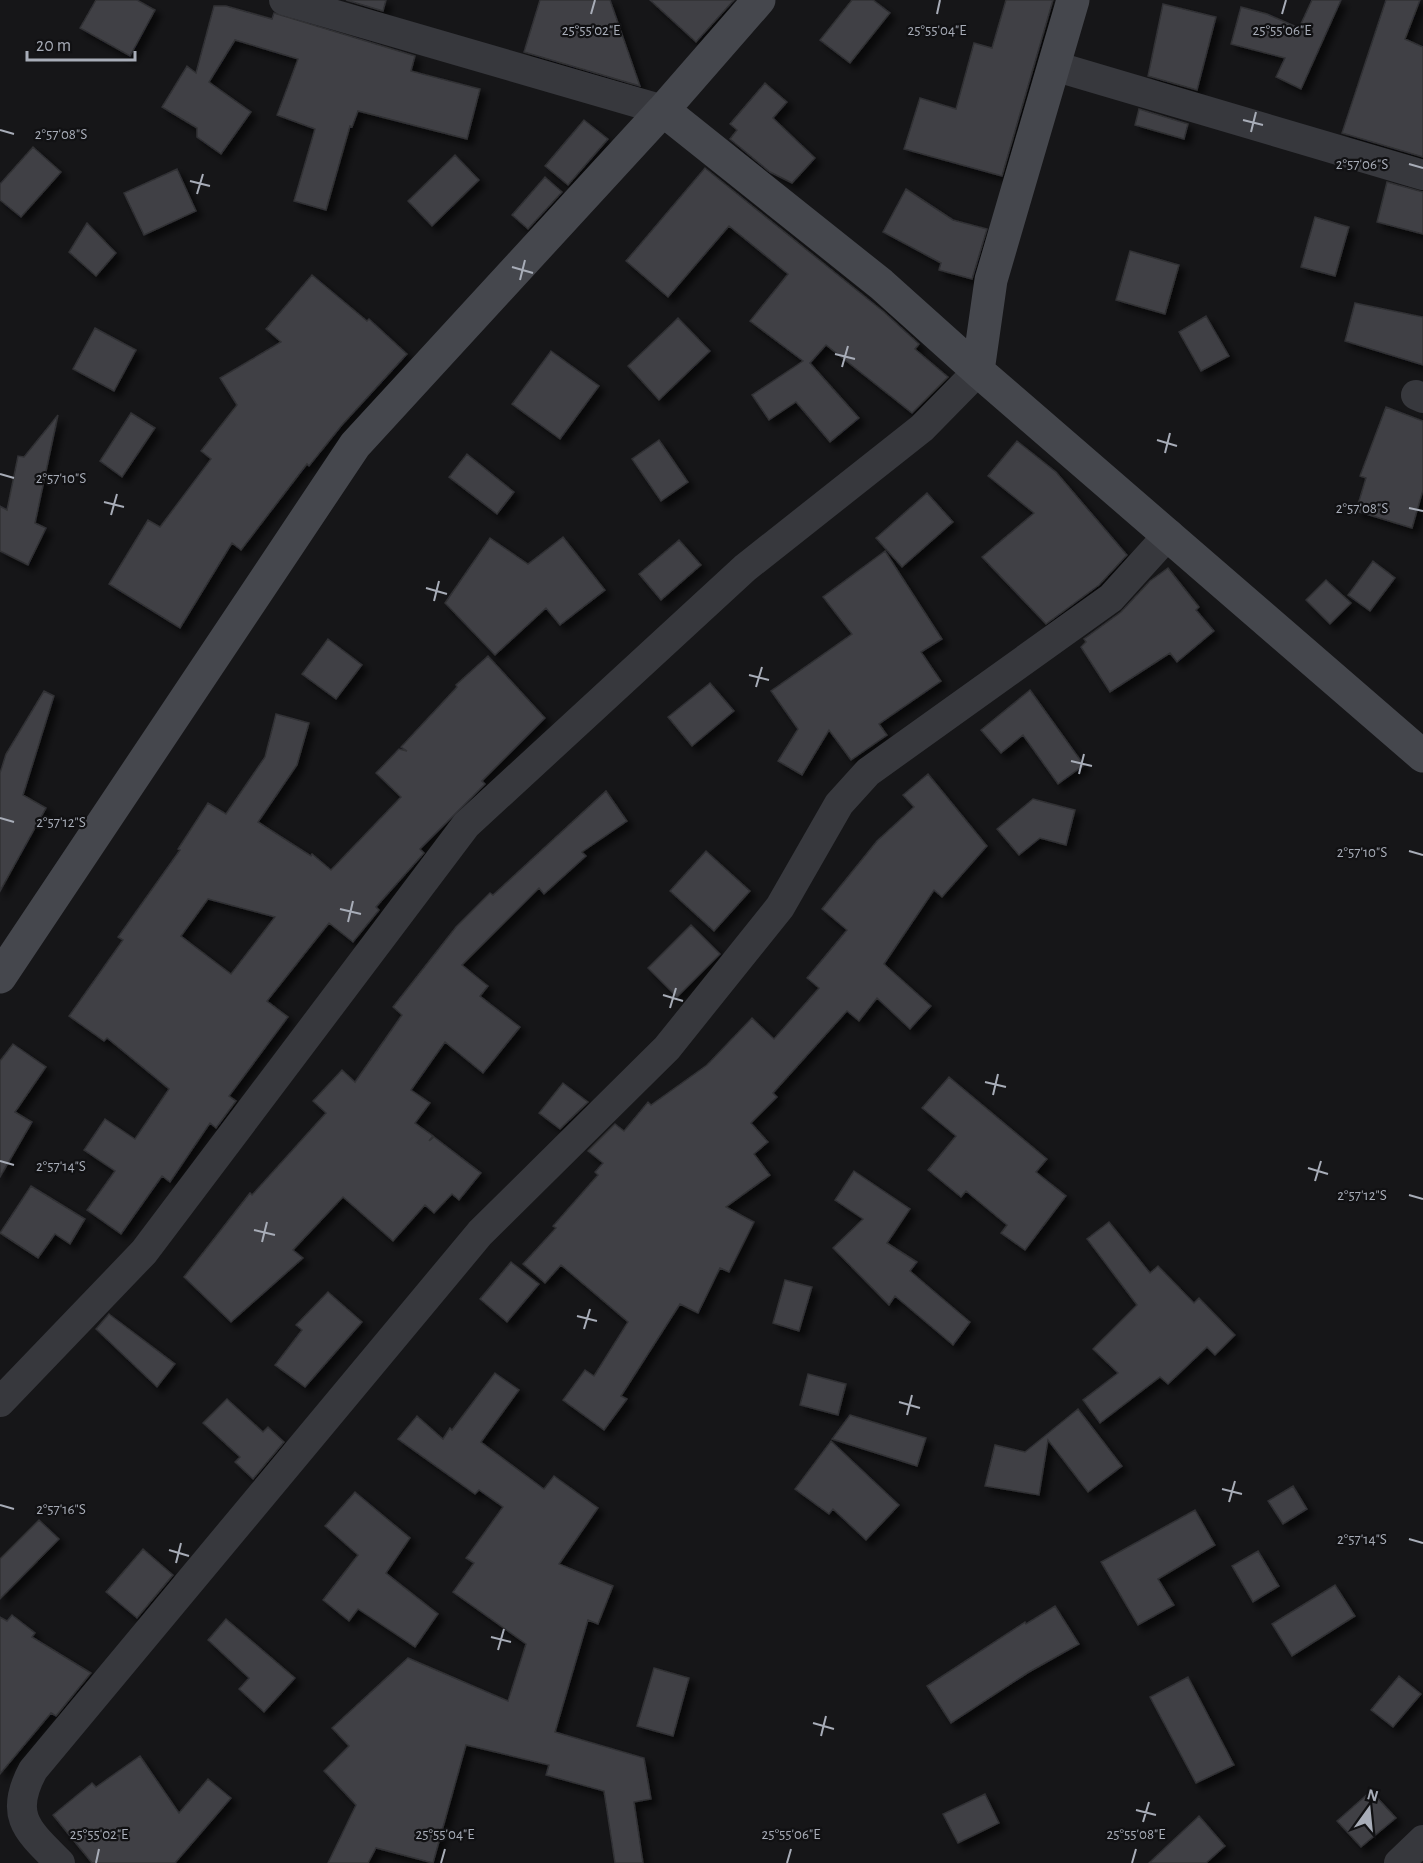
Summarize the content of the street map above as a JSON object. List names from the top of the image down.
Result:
{
  "scale_bar": "20 m",
  "north": "top",
  "coordinates": [
    "25°55'02\"E",
    "25°55'04\"E",
    "25°55'06\"E",
    "2°57'08\"S",
    "2°57'06\"S",
    "2°57'10\"S",
    "2°57'12\"S",
    "2°57'14\"S",
    "2°57'16\"S",
    "25°55'08\"E"
  ]
}
